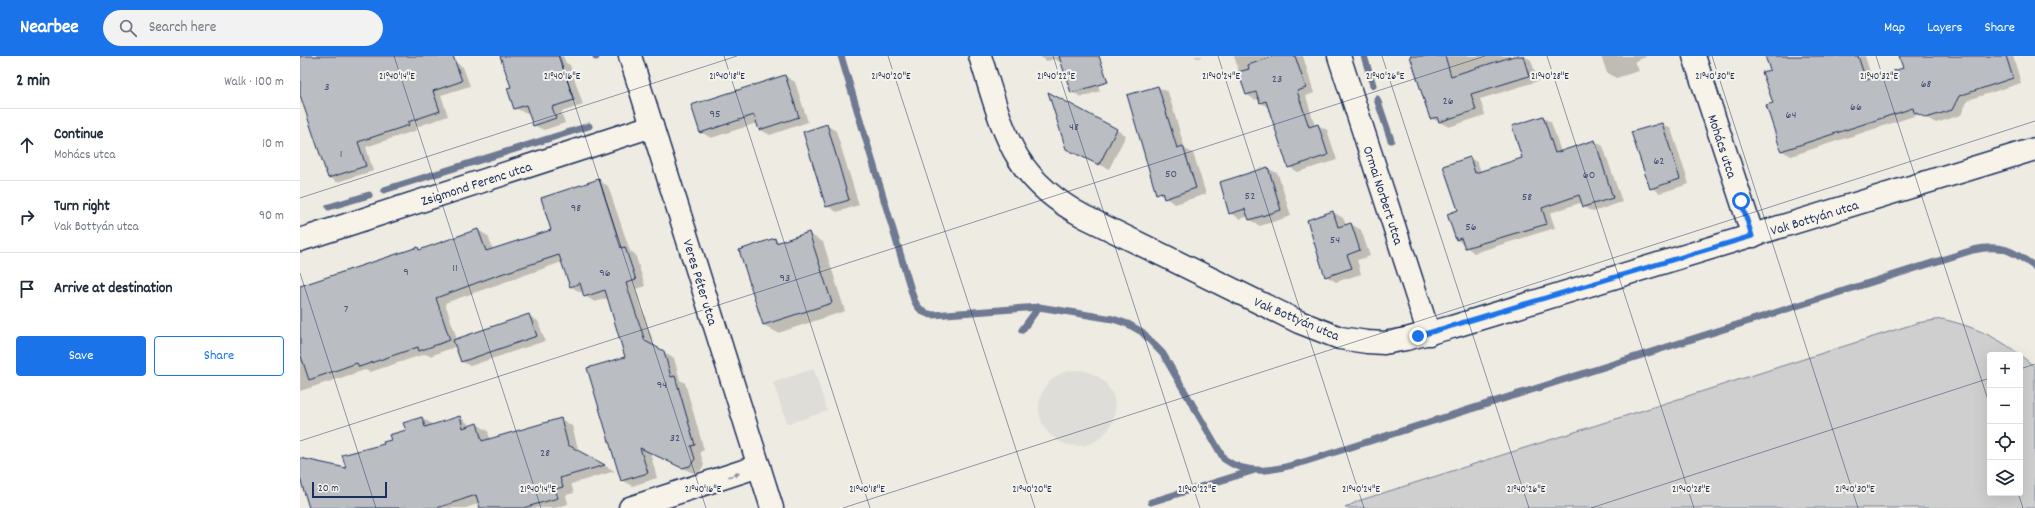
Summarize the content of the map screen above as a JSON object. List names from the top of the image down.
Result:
{
  "streets": {
    "street": [
      "Mohács utca",
      "Zsigmond Ferenc utca",
      "Ormai Norbert utca",
      "Vak Bottyán utca",
      "Veres Péter utca"
    ]
  },
  "crossings": [
    ["Mohács utca", "Vak Bottyán utca"],
    ["Zsigmond Ferenc utca", "Veres Péter utca"],
    ["Ormai Norbert utca", "Vak Bottyán utca"]
  ],
  "house_numbers": [
    "23",
    "68",
    "3",
    "26",
    "66",
    "95",
    "64",
    "48",
    "1",
    "62",
    "50",
    "60",
    "52",
    "58",
    "98",
    "56",
    "54",
    "11",
    "9",
    "96",
    "93",
    "7",
    "94",
    "32",
    "28"
  ],
  "scale_bar": "20 m",
  "page": {
    "header": "Nearbee",
    "search": "Search here",
    "nav": ["Map", "Layers", "Share"],
    "heading": ["2 min", "Walk · 100 m"],
    "list": [
      ["Continue", "Mohács utca", "10 m"],
      ["Turn right", "Vak Bottyán utca", "90 m"],
      "Arrive at destination"
    ],
    "buttons": ["Save", "Share"],
    "map_buttons": ["+", "−"],
    "scale": "20 m"
  },
  "coordinates": [
    "21°40'14\"E",
    "21°40'16\"E",
    "21°40'18\"E",
    "21°40'20\"E",
    "21°40'22\"E",
    "21°40'24\"E",
    "21°40'26\"E",
    "21°40'28\"E",
    "21°40'30\"E",
    "21°40'32\"E"
  ]
}
